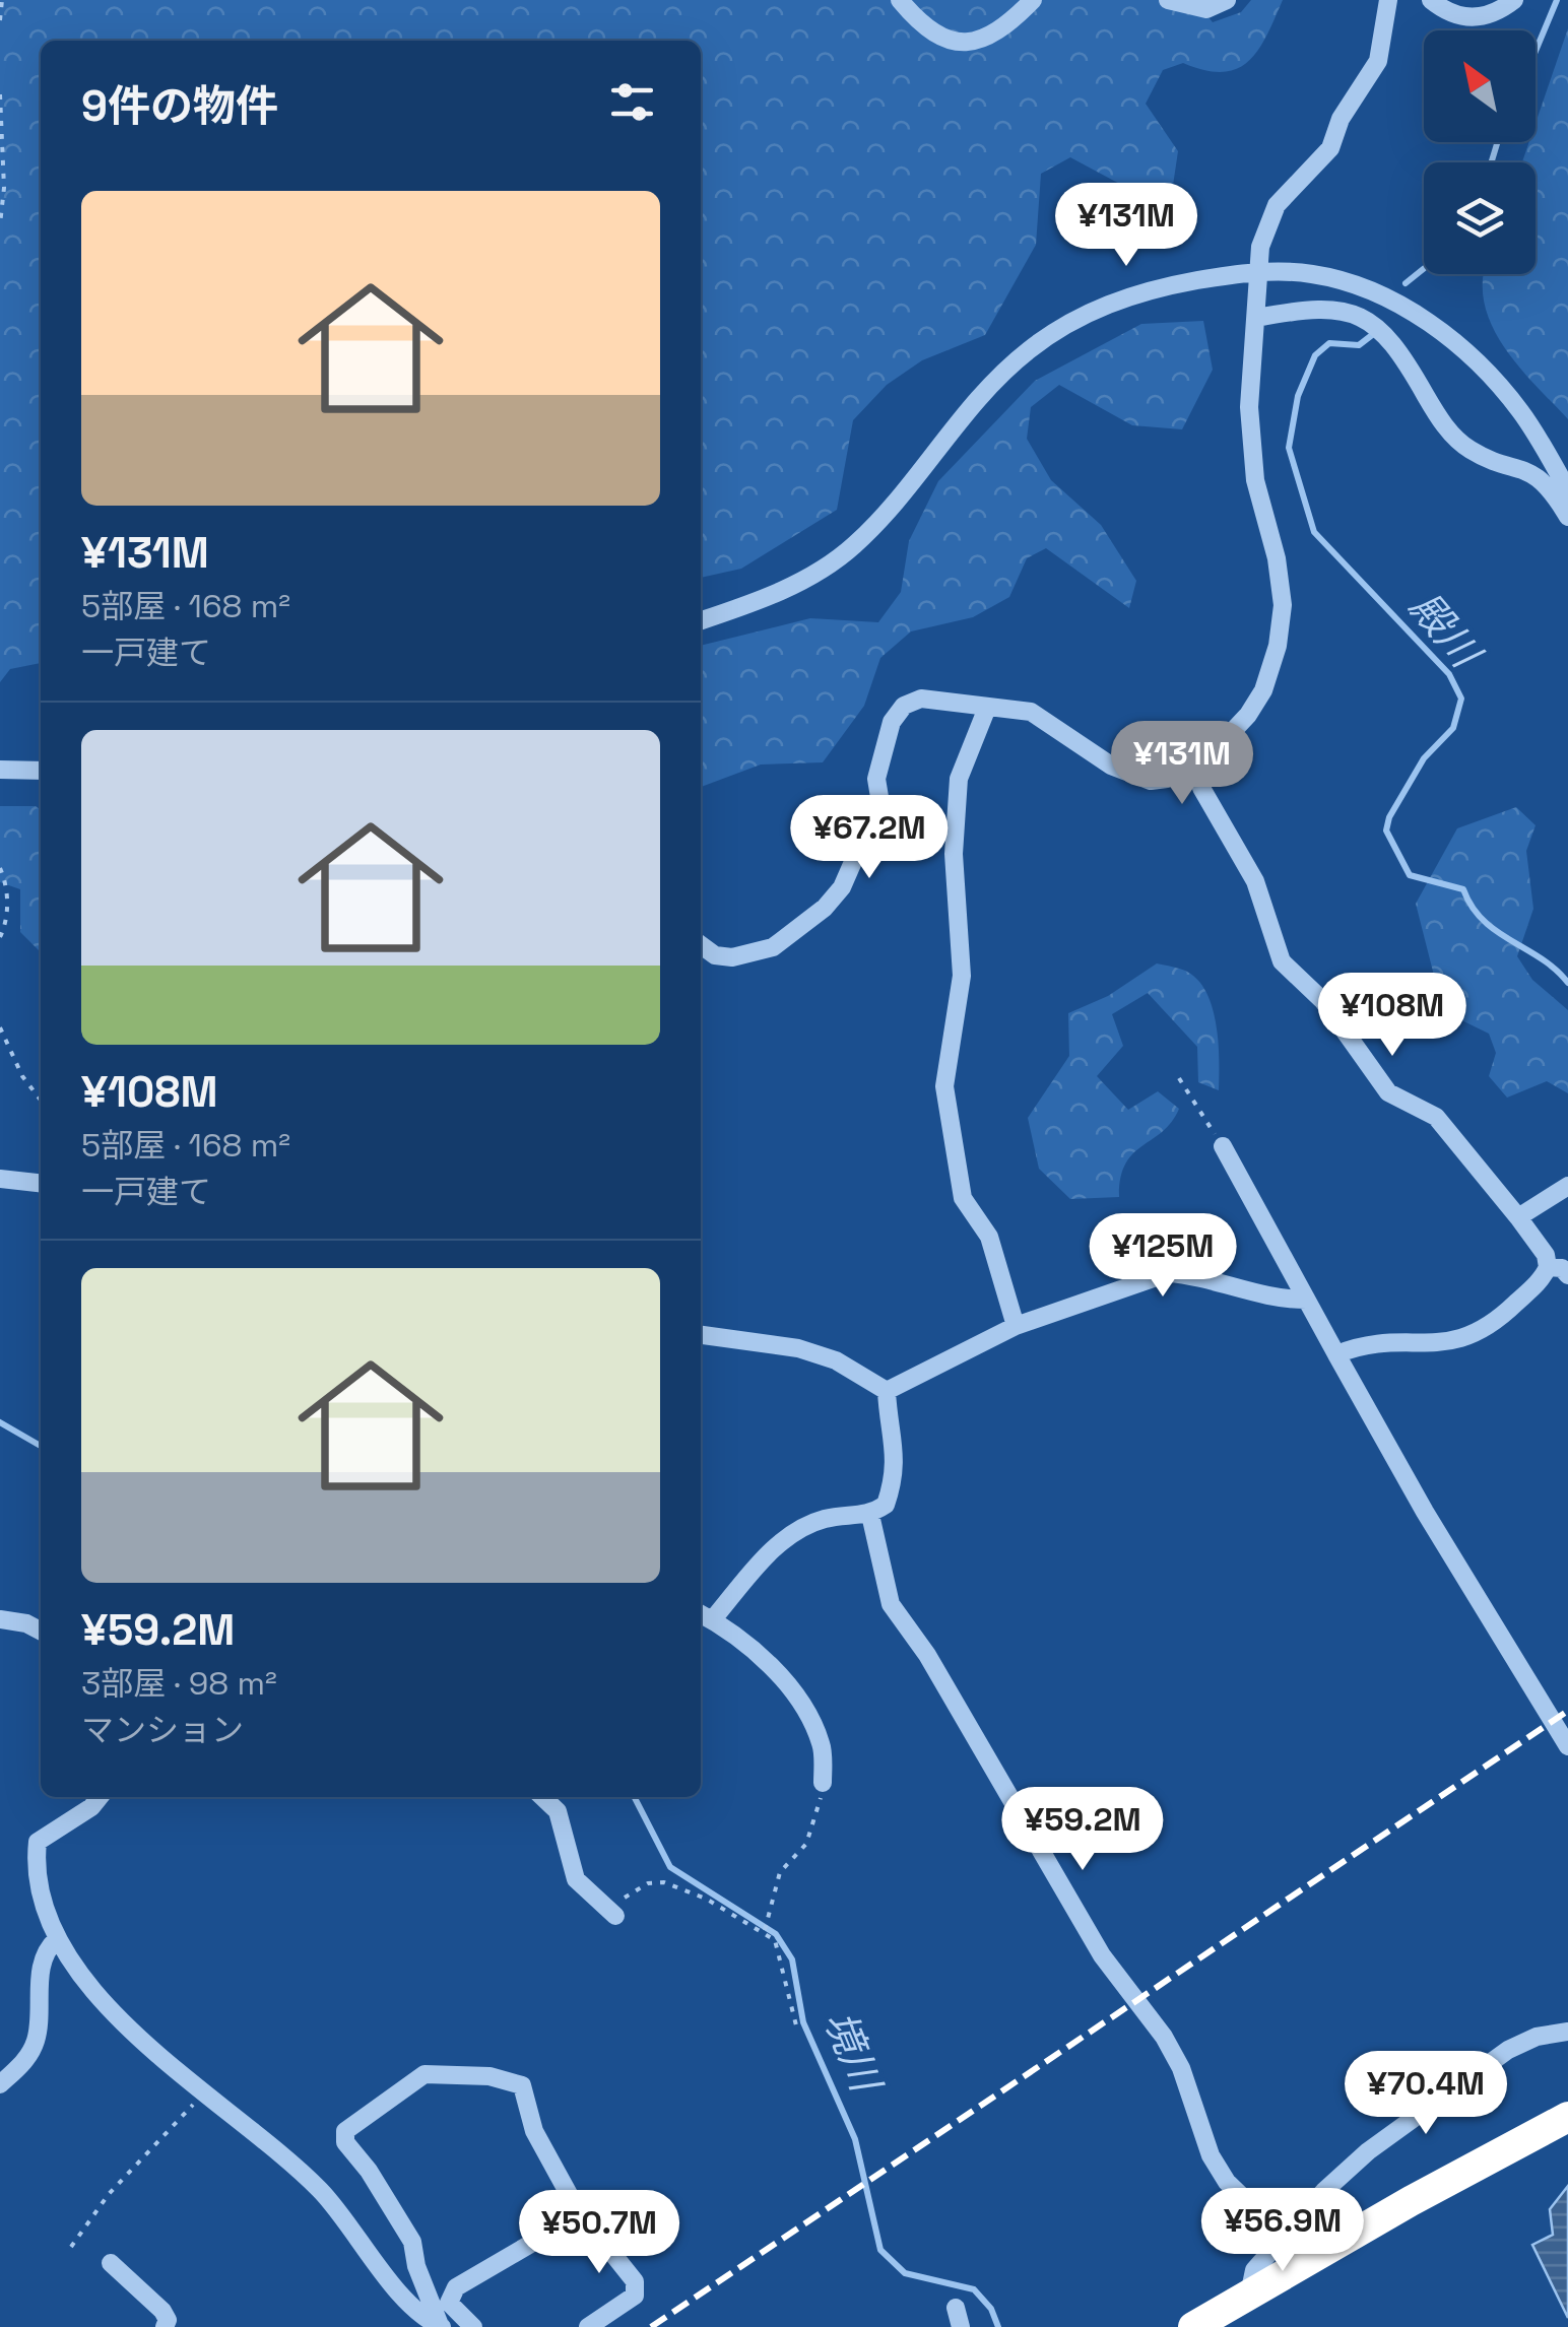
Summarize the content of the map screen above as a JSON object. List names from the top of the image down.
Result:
{
  "water": ["殿川", "境川"],
  "north": "top left",
  "page": {
    "heading": "9件の物件",
    "list": [
      {
        "name": "¥131M",
        "note": "5部屋 · 168 m² · 一戸建て"
      },
      {
        "name": "¥108M",
        "note": "5部屋 · 168 m² · 一戸建て"
      },
      {
        "name": "¥59.2M",
        "note": "3部屋 · 98 m² · マンション"
      }
    ],
    "price": [
      "¥131M",
      "¥131M",
      "¥67.2M",
      "¥108M",
      "¥125M",
      "¥59.2M",
      "¥70.4M",
      "¥56.9M",
      "¥50.7M"
    ]
  }
}
